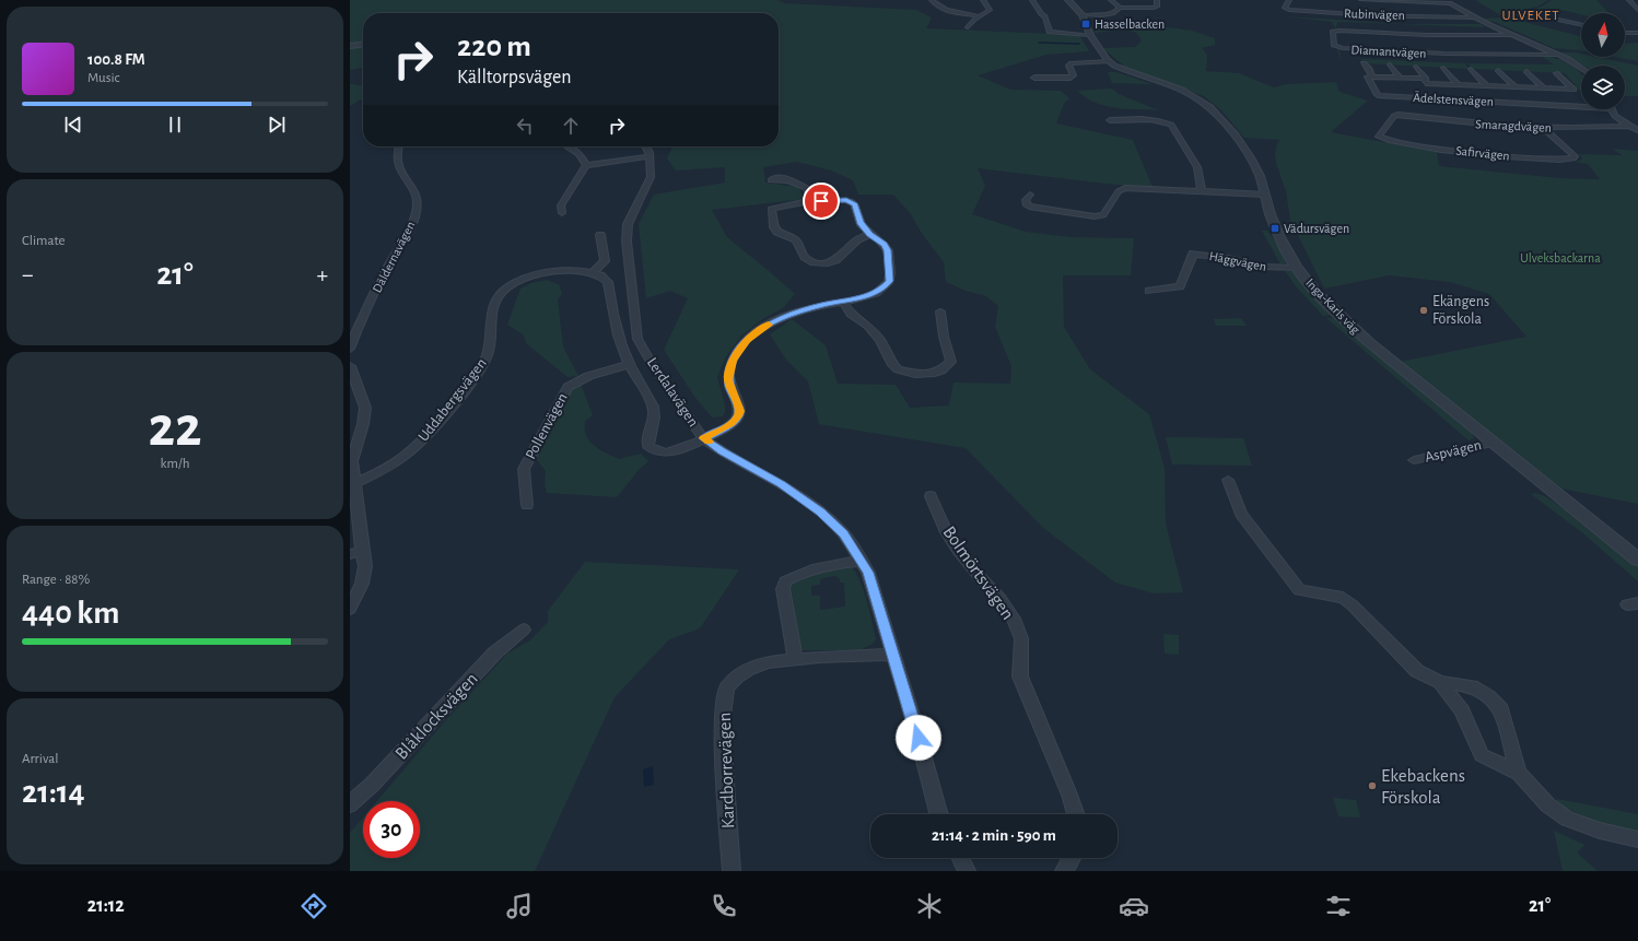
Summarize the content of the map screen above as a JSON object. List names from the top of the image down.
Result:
{
  "streets": {
    "street": [
      "Rubinvägen",
      "Diamantvägen",
      "Ädelstensvägen",
      "Smaragdvägen",
      "Safirvägen",
      "Däldernavägen",
      "Häggvägen",
      "Inga-Karls väg",
      "Lerdalavägen",
      "Uddabergsvägen",
      "Pollenvägen",
      "Aspvägen",
      "Bolmörtsvägen",
      "Blåklocksvägen",
      "Kardborrevägen"
    ]
  },
  "crossings": [
    ["Ädelstensvägen", "Smaragdvägen"],
    ["Smaragdvägen", "Safirvägen"],
    ["Häggvägen", "Inga-Karls väg"],
    ["Inga-Karls väg", "Aspvägen"],
    ["Lerdalavägen", "Kardborrevägen"]
  ],
  "districts": ["ULVEKET"],
  "parks": ["Ulveksbackarna"],
  "places": {
    "transit": ["Hasselbacken", "Vädursvägen"],
    "other": ["Ekängens Förskola", "Ekebackens Förskola"]
  },
  "north": "top",
  "page": {
    "turn": ["220 m", "Källtorpsvägen"],
    "song": ["100.8 FM", "Music"],
    "tile": [
      "Climate",
      ["22", "km/h"],
      ["Range · 88%", "440 km"],
      ["Arrival", "21:14"]
    ],
    "heat": ["−", "21°", "+"],
    "limit": "30",
    "trip": "21:14 · 2 min · 590 m",
    "tabs": ["21:12", "21°"]
  }
}
